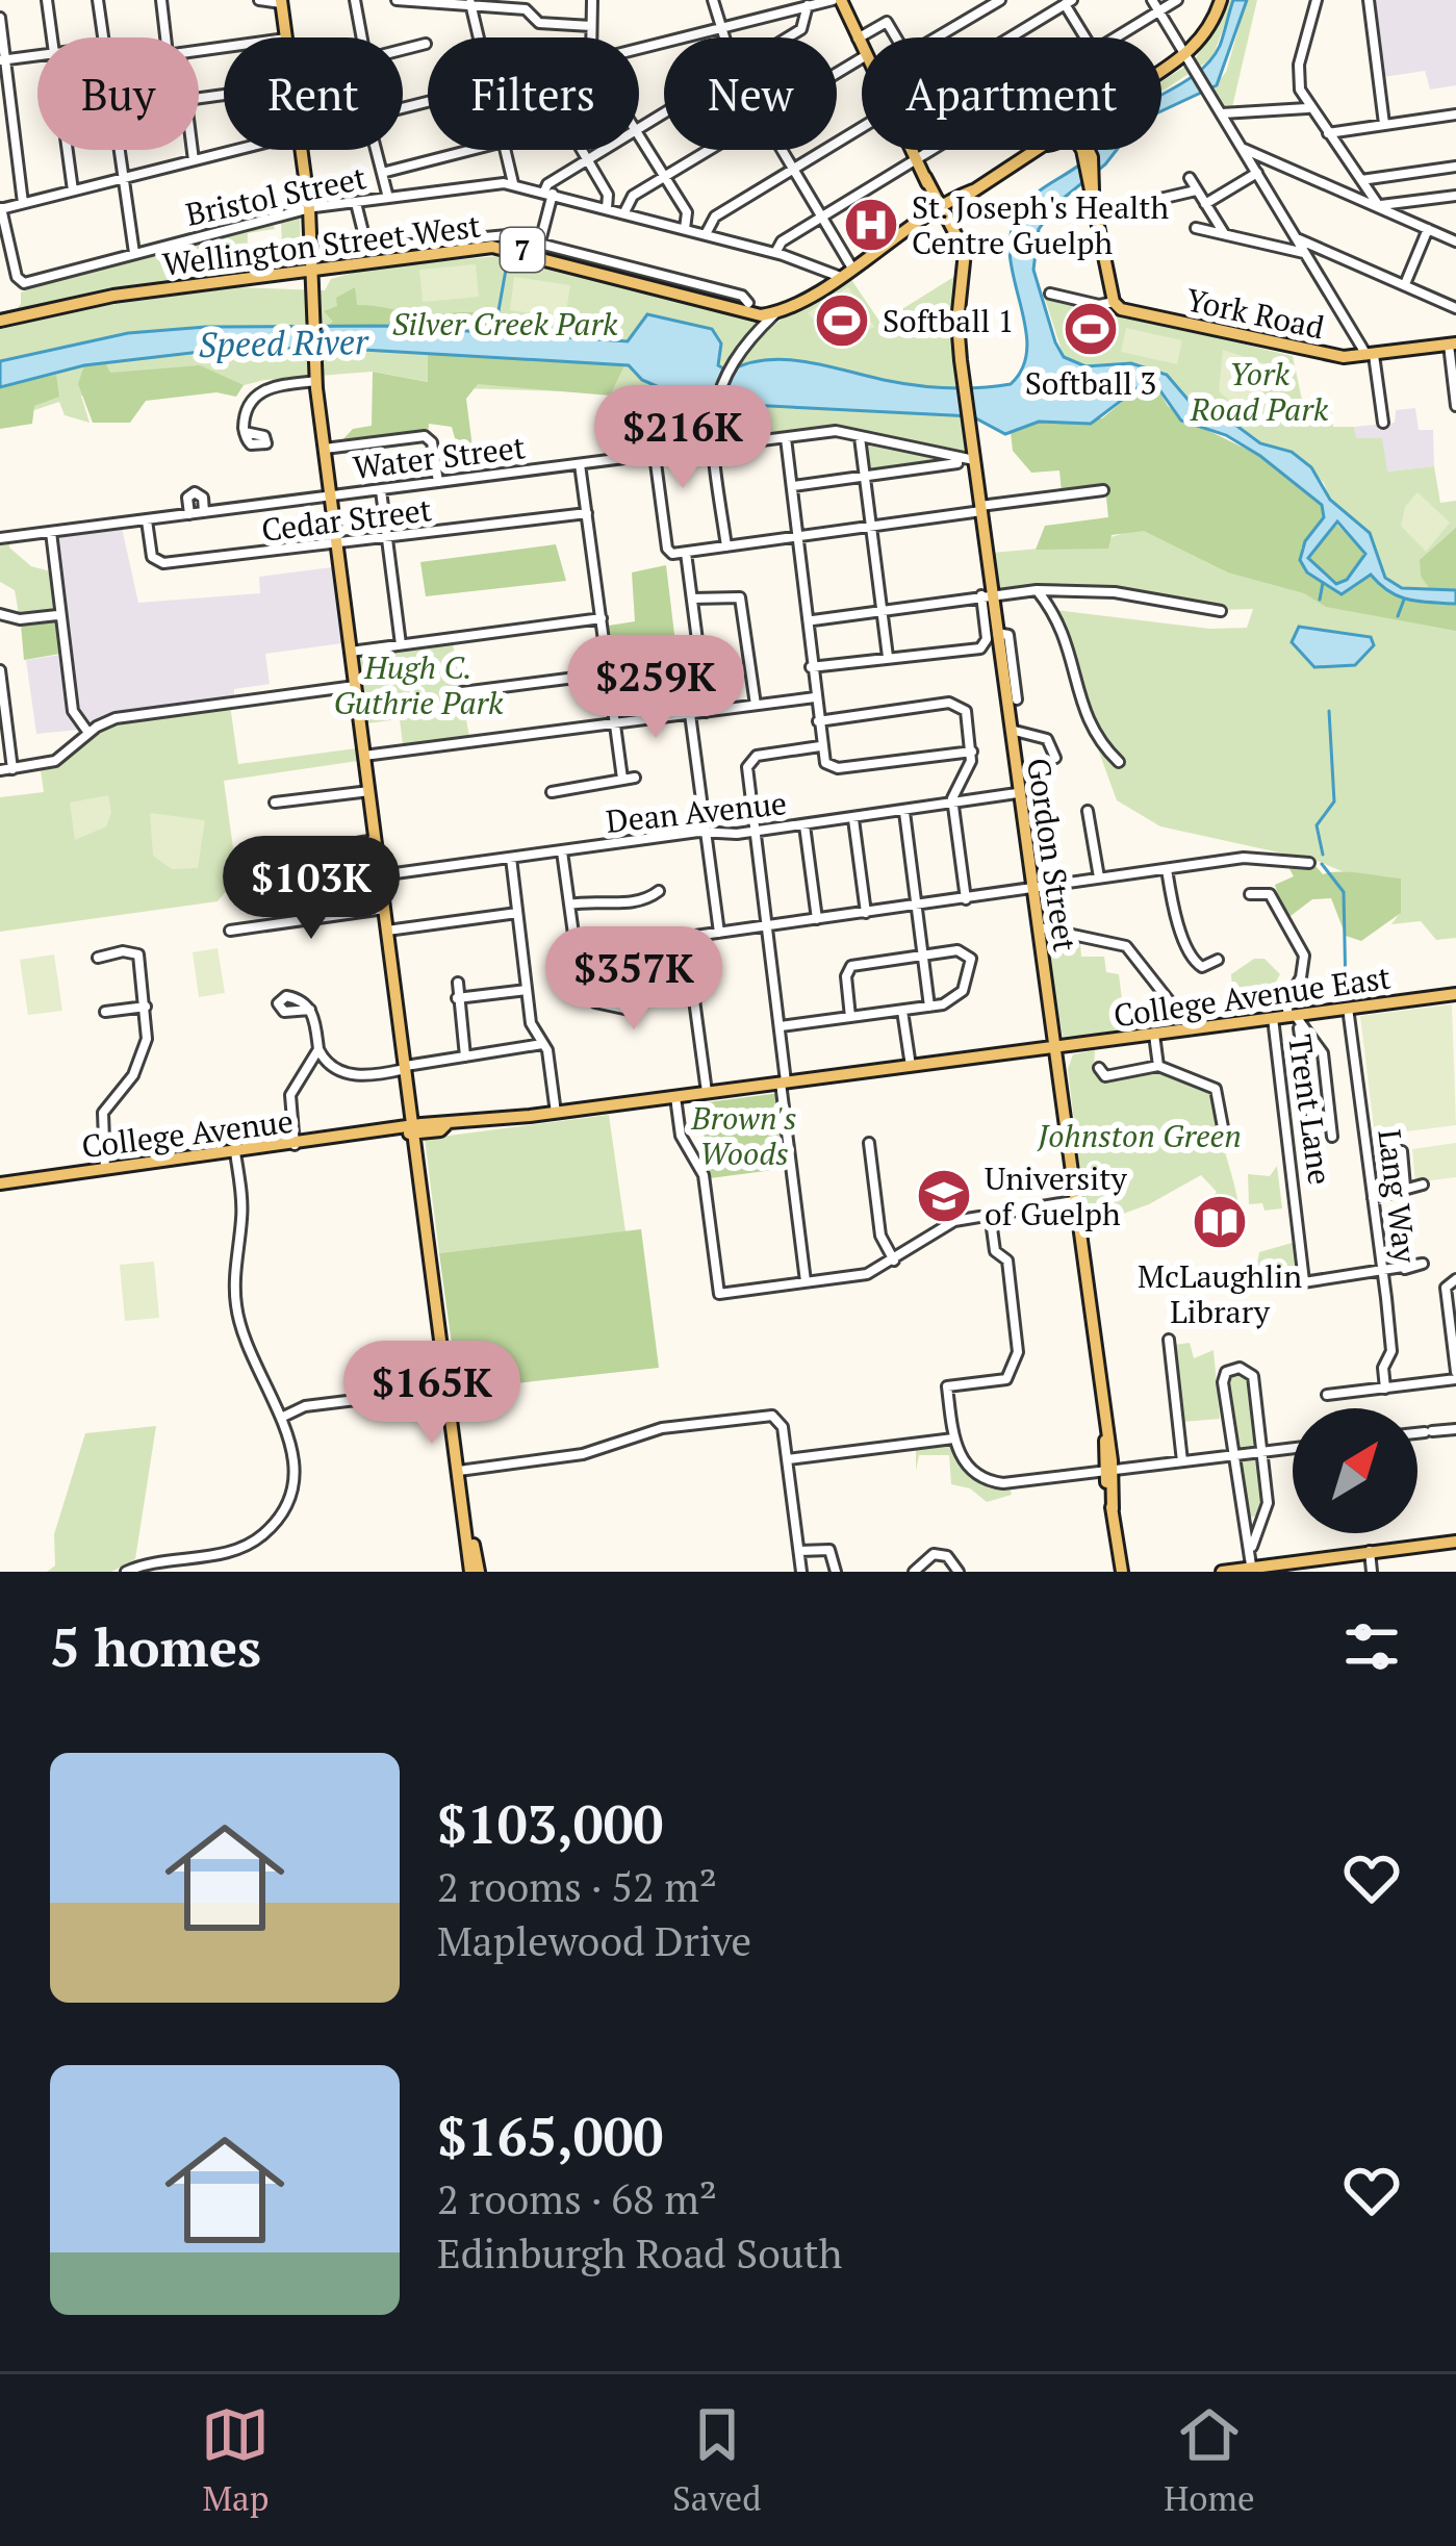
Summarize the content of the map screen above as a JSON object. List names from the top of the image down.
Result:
{
  "streets": {
    "main road": [
      "Wellington Street West",
      "7",
      "York Road",
      "Gordon Street",
      "College Avenue East",
      "College Avenue"
    ],
    "street": [
      "Bristol Street",
      "Water Street",
      "Cedar Street",
      "Dean Avenue",
      "Trent Lane",
      "Lang Way"
    ]
  },
  "crossings": [
    ["Water Street", "Cedar Street"],
    ["Water Street", "Gordon Street"],
    ["Dean Avenue", "Gordon Street"],
    ["Gordon Street", "College Avenue East"],
    ["College Avenue East", "Trent Lane"],
    ["College Avenue East", "College Avenue"],
    ["College Avenue East", "Lang Way"]
  ],
  "water": ["Speed River"],
  "parks": [
    "Silver Creek Park",
    "York Road Park",
    "Hugh C. Guthrie Park",
    "Brown's Woods",
    "Johnston Green"
  ],
  "places": {
    "hospital": ["St. Joseph's Health Centre Guelph"],
    "sports": ["Softball 1", "Softball 3"],
    "school or university": ["University of Guelph"],
    "library": ["McLaughlin Library"]
  },
  "north": "top right",
  "page": {
    "chip": [
      "Buy",
      "Rent",
      "Filters",
      "New",
      "Apartment"
    ],
    "price": [
      "$216K",
      "$259K",
      "$103K",
      "$357K",
      "$165K"
    ],
    "heading": "5 homes",
    "list": [
      {
        "name": "$103,000",
        "note": "2 rooms · 52 m² · Maplewood Drive"
      },
      {
        "name": "$165,000",
        "note": "2 rooms · 68 m² · Edinburgh Road South"
      }
    ],
    "tabs": ["Map", "Saved", "Home"]
  }
}
